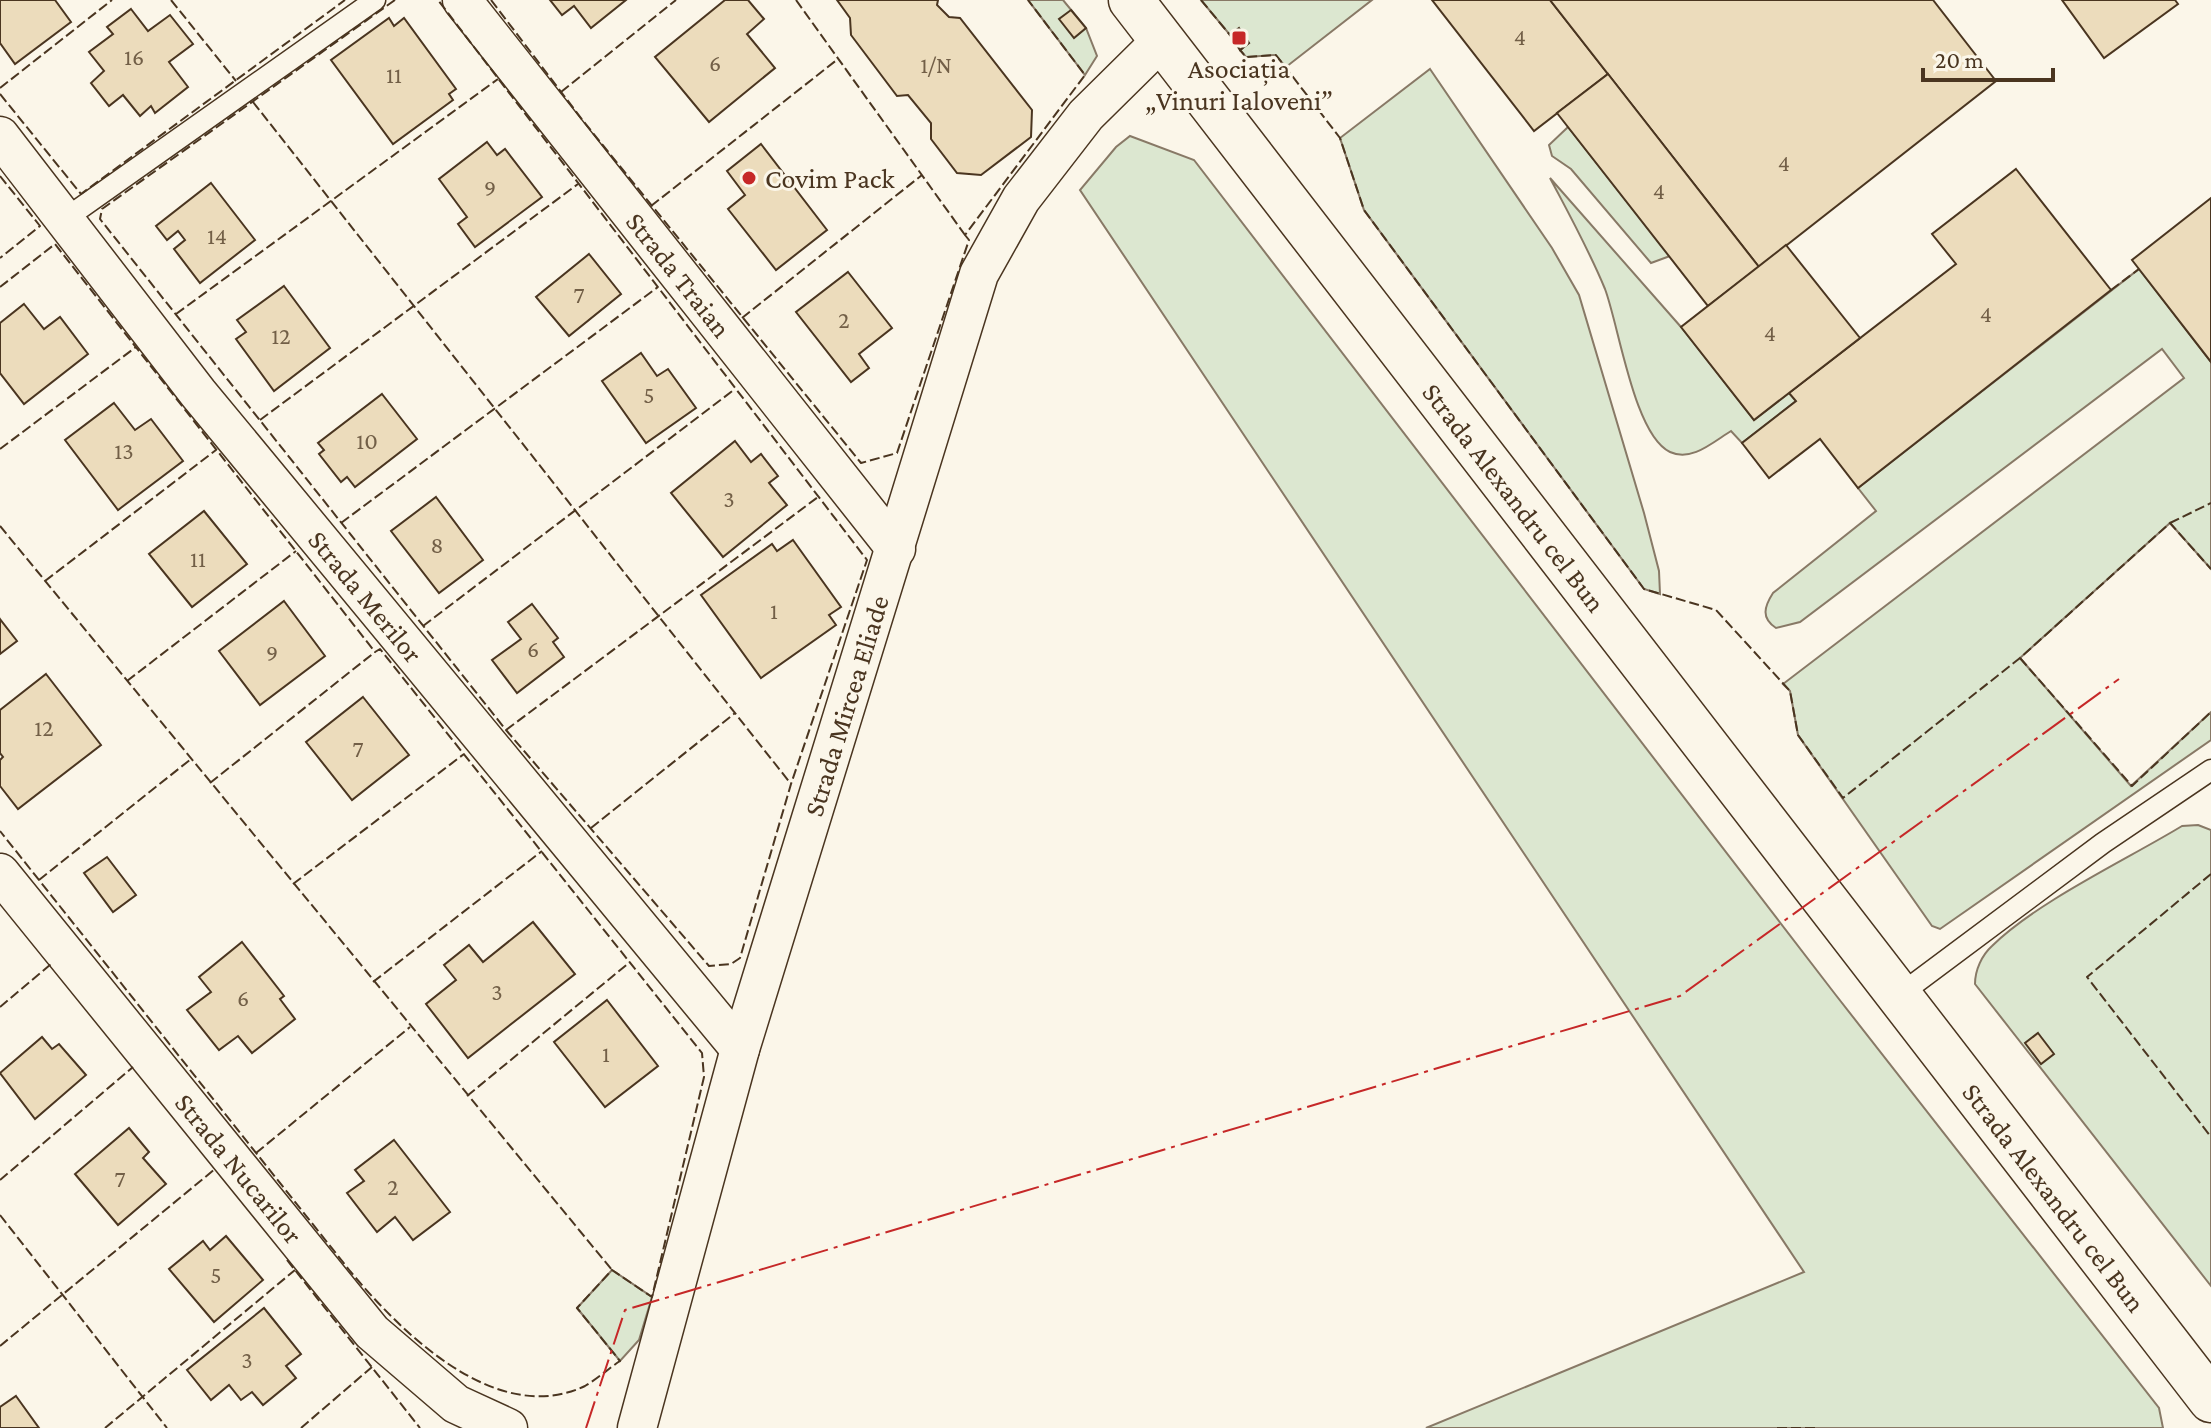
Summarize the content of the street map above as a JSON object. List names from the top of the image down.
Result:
{
  "streets": {
    "main road": ["Strada Alexandru cel Bun"],
    "street": [
      "Strada Traian",
      "Strada Merilor",
      "Strada Mircea Eliade",
      "Strada Nucarilor"
    ]
  },
  "crossings": [
    ["Strada Traian", "Strada Mircea Eliade"],
    ["Strada Alexandru cel Bun", "Strada Mircea Eliade"],
    ["Strada Merilor", "Strada Mircea Eliade"]
  ],
  "places": {
    "transit": ["Asociația „Vinuri Ialoveni”"],
    "other": ["Covim Pack"]
  },
  "house_numbers": [
    "4",
    "16",
    "6",
    "1/N",
    "11",
    "4",
    "9",
    "4",
    "14",
    "7",
    "4",
    "2",
    "4",
    "12",
    "5",
    "10",
    "13",
    "3",
    "8",
    "11",
    "1",
    "6",
    "9",
    "12",
    "7",
    "3",
    "6",
    "1",
    "7",
    "2",
    "5",
    "3"
  ],
  "scale_bar": "20 m"
}
